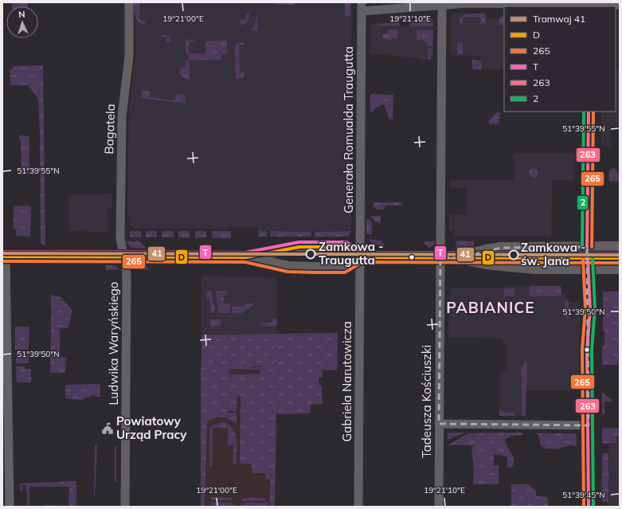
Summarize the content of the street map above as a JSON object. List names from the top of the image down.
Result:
{
  "streets": {
    "street": [
      "Bagatela",
      "Generała Romualda Traugutta",
      "Ludwika Waryńskiego",
      "Gabriela Narutowicza",
      "Tadeusza Kościuszki"
    ]
  },
  "crossings": [
    ["Bagatela", "Ludwika Waryńskiego"],
    ["Generała Romualda Traugutta", "Gabriela Narutowicza"]
  ],
  "districts": ["PABIANICE"],
  "places": {
    "other": ["Zamkowa - Traugutta", "Zamkowa - św. Jana"],
    "public building": ["Powiatowy Urząd Pracy"]
  },
  "lines": [
    "transit line 265",
    "transit line 263",
    "transit line 2",
    "transit line T",
    "transit line D",
    "tram line 41"
  ],
  "legend": [
    "Tramwaj 41",
    "D",
    "265",
    "T",
    "263",
    "2"
  ],
  "north": "top",
  "coordinates": [
    "19°21'00\"E",
    "19°21'10\"E",
    "51°39'55\"N",
    "51°39'50\"N",
    "51°39'45\"N"
  ]
}
